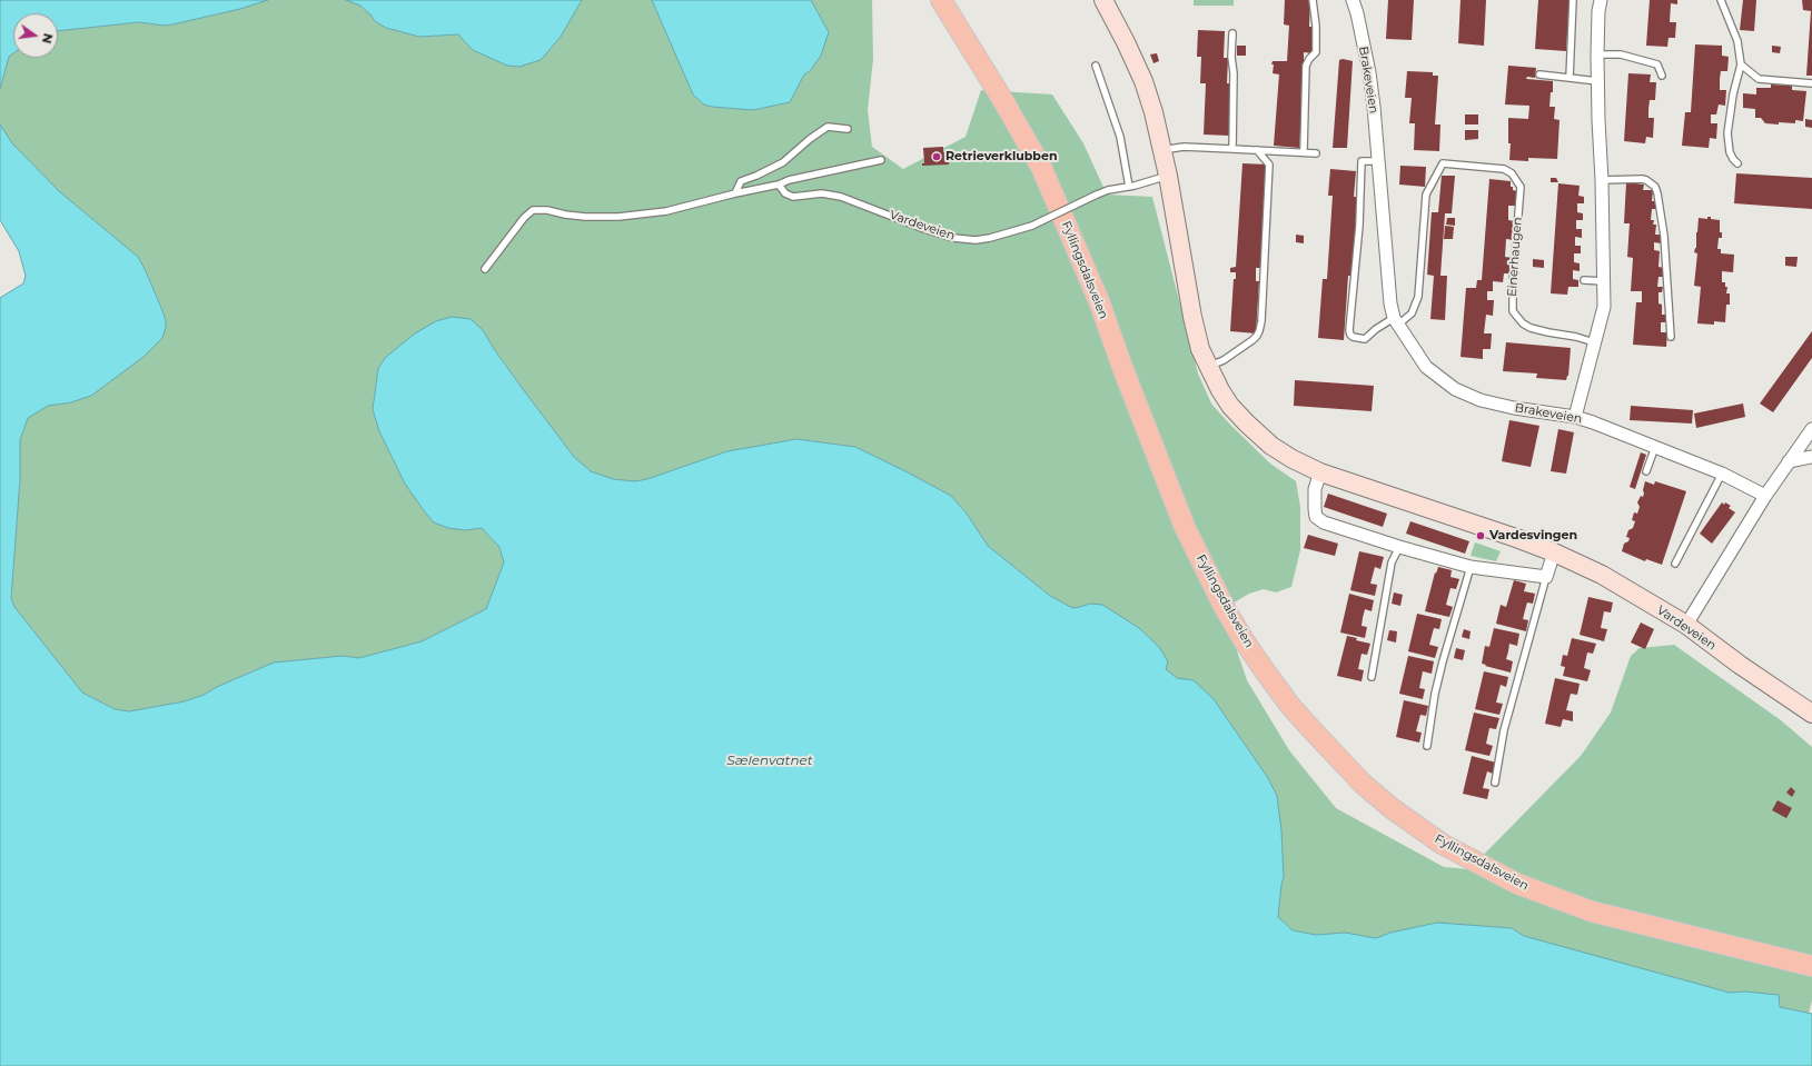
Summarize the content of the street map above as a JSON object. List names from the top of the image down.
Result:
{
  "streets": {
    "main road": ["Vardeveien", "Fyllingsdalsveien"],
    "street": ["Brakeveien"],
    "lane": ["Einerhaugen"]
  },
  "crossings": [
    ["Brakeveien", "Einerhaugen"]
  ],
  "water": ["Sælenvatnet"],
  "places": ["Retrieverklubben", "Vardesvingen"],
  "north": "right"
}
